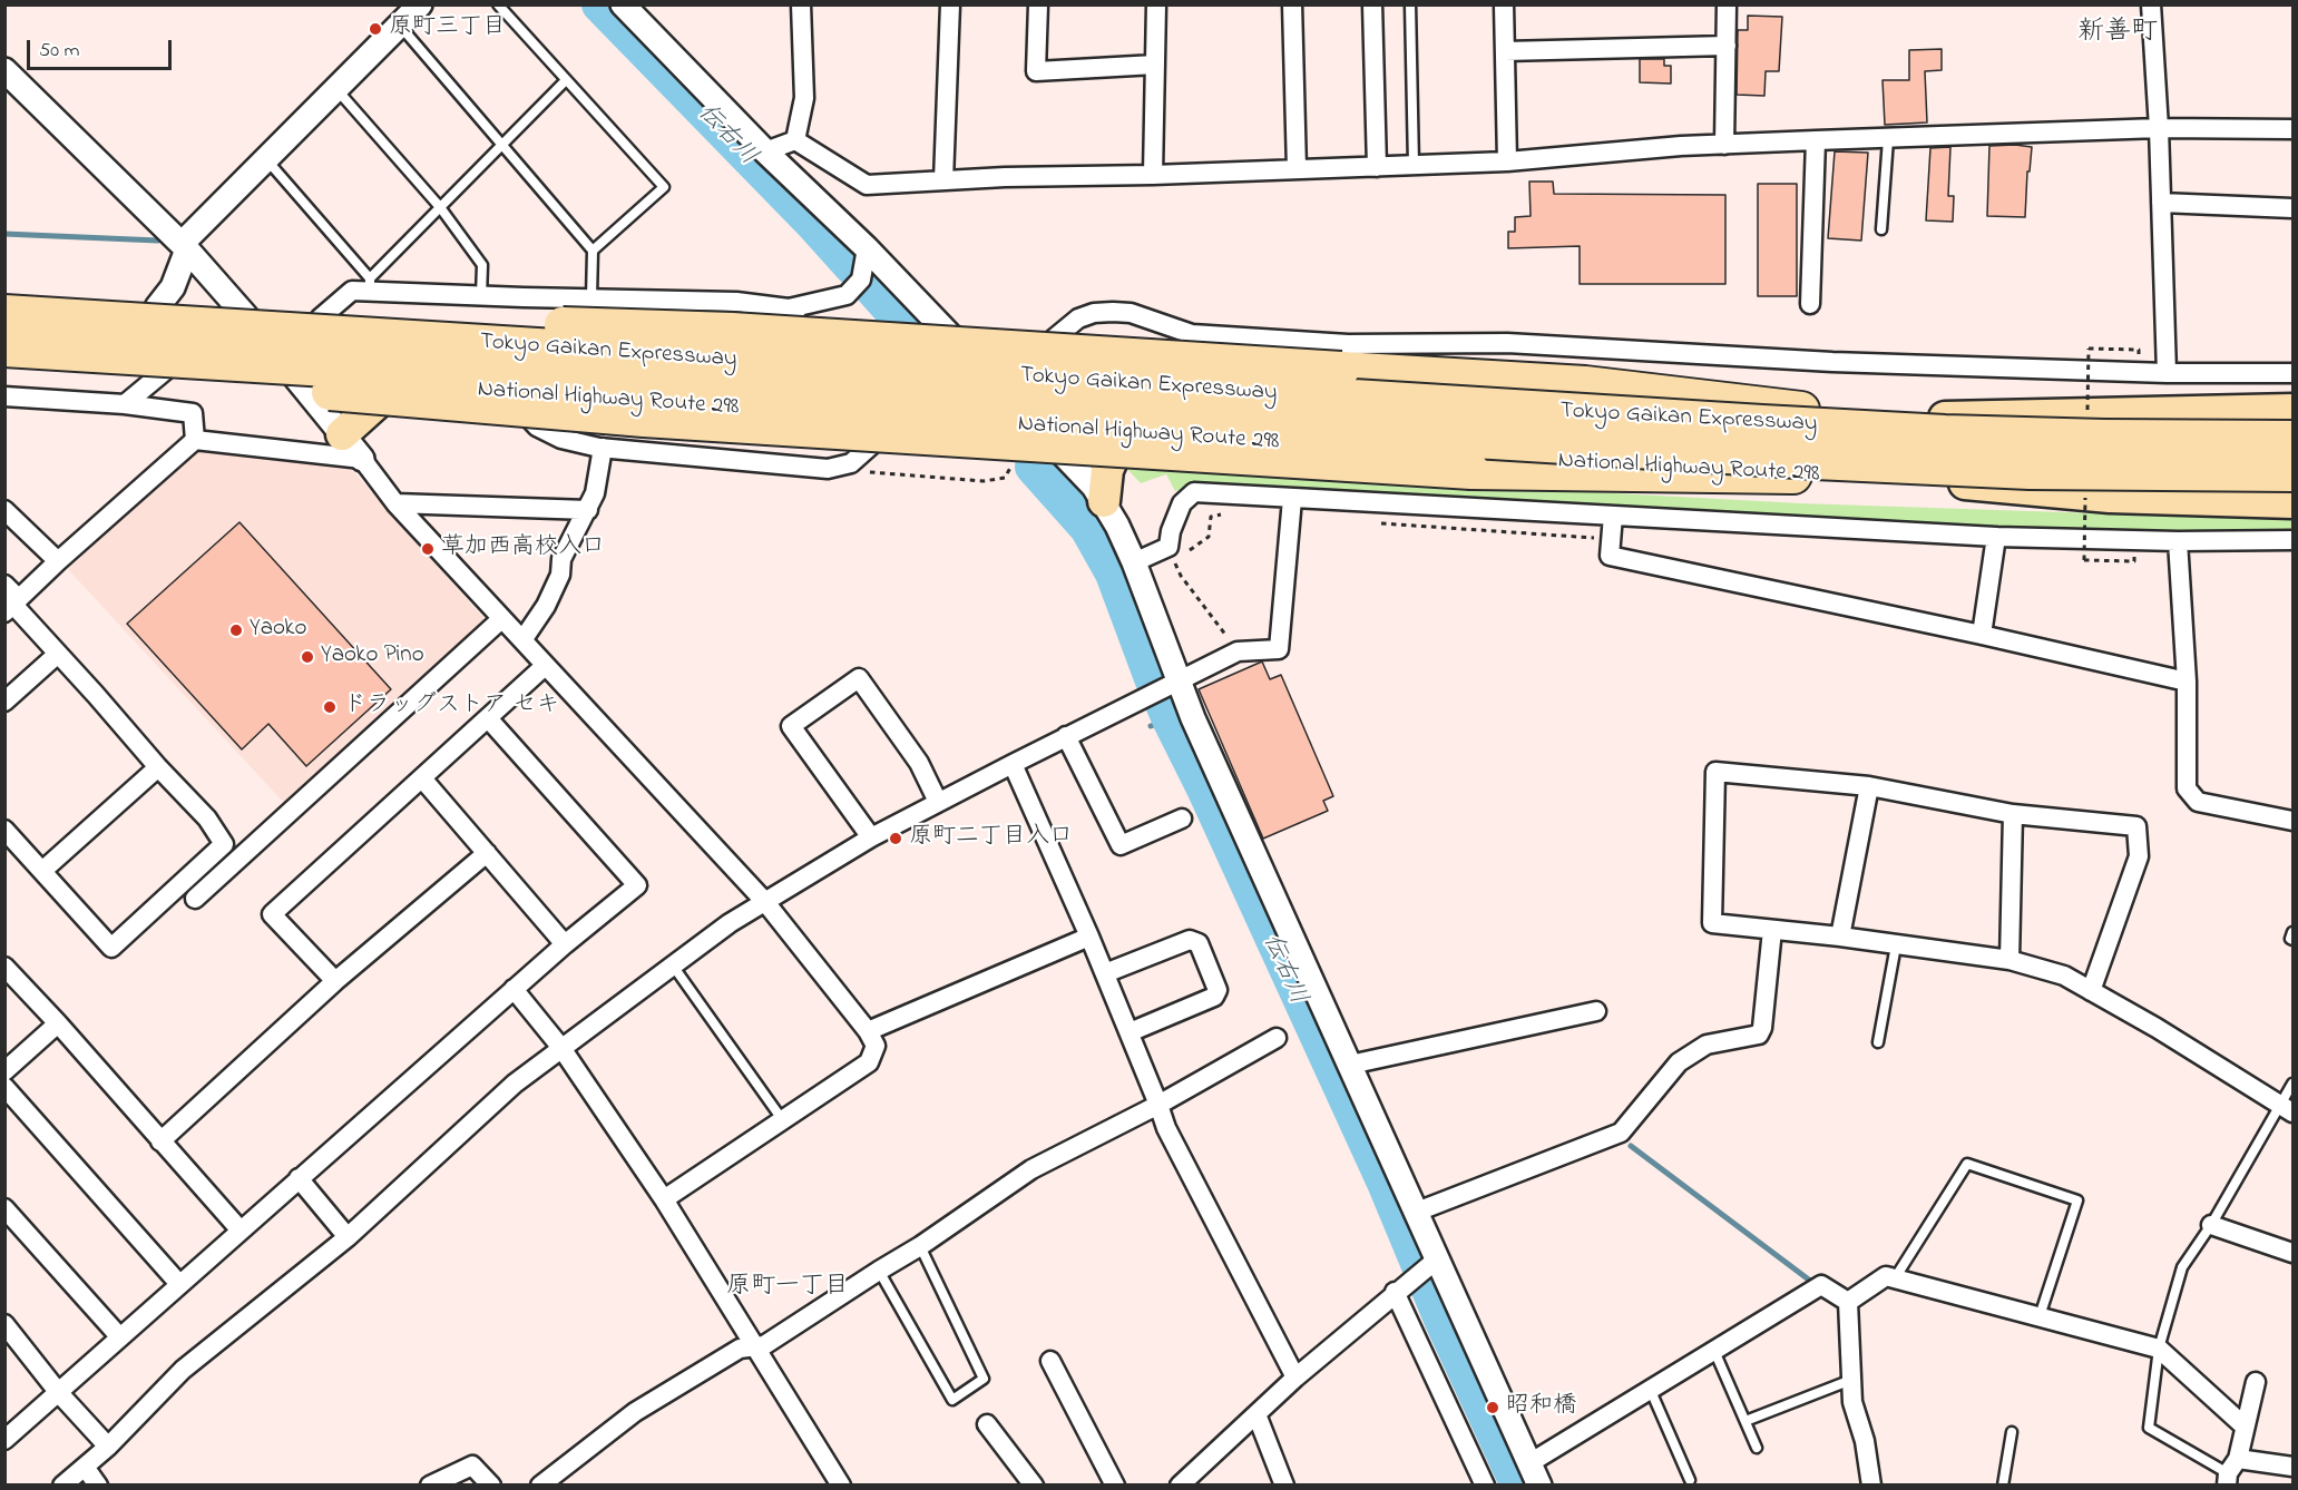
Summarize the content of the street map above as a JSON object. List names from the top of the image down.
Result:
{
  "streets": {
    "highway": ["Tokyo Gaikan Expressway", "National Highway Route 298"]
  },
  "districts": ["新善町", "原町一丁目"],
  "water": ["伝右川"],
  "places": [
    "原町三丁目",
    "草加西高校入口",
    "Yaoko",
    "Yaoko Pino",
    "ドラッグストア セキ",
    "原町二丁目入口",
    "昭和橋"
  ],
  "scale_bar": "50 m"
}
